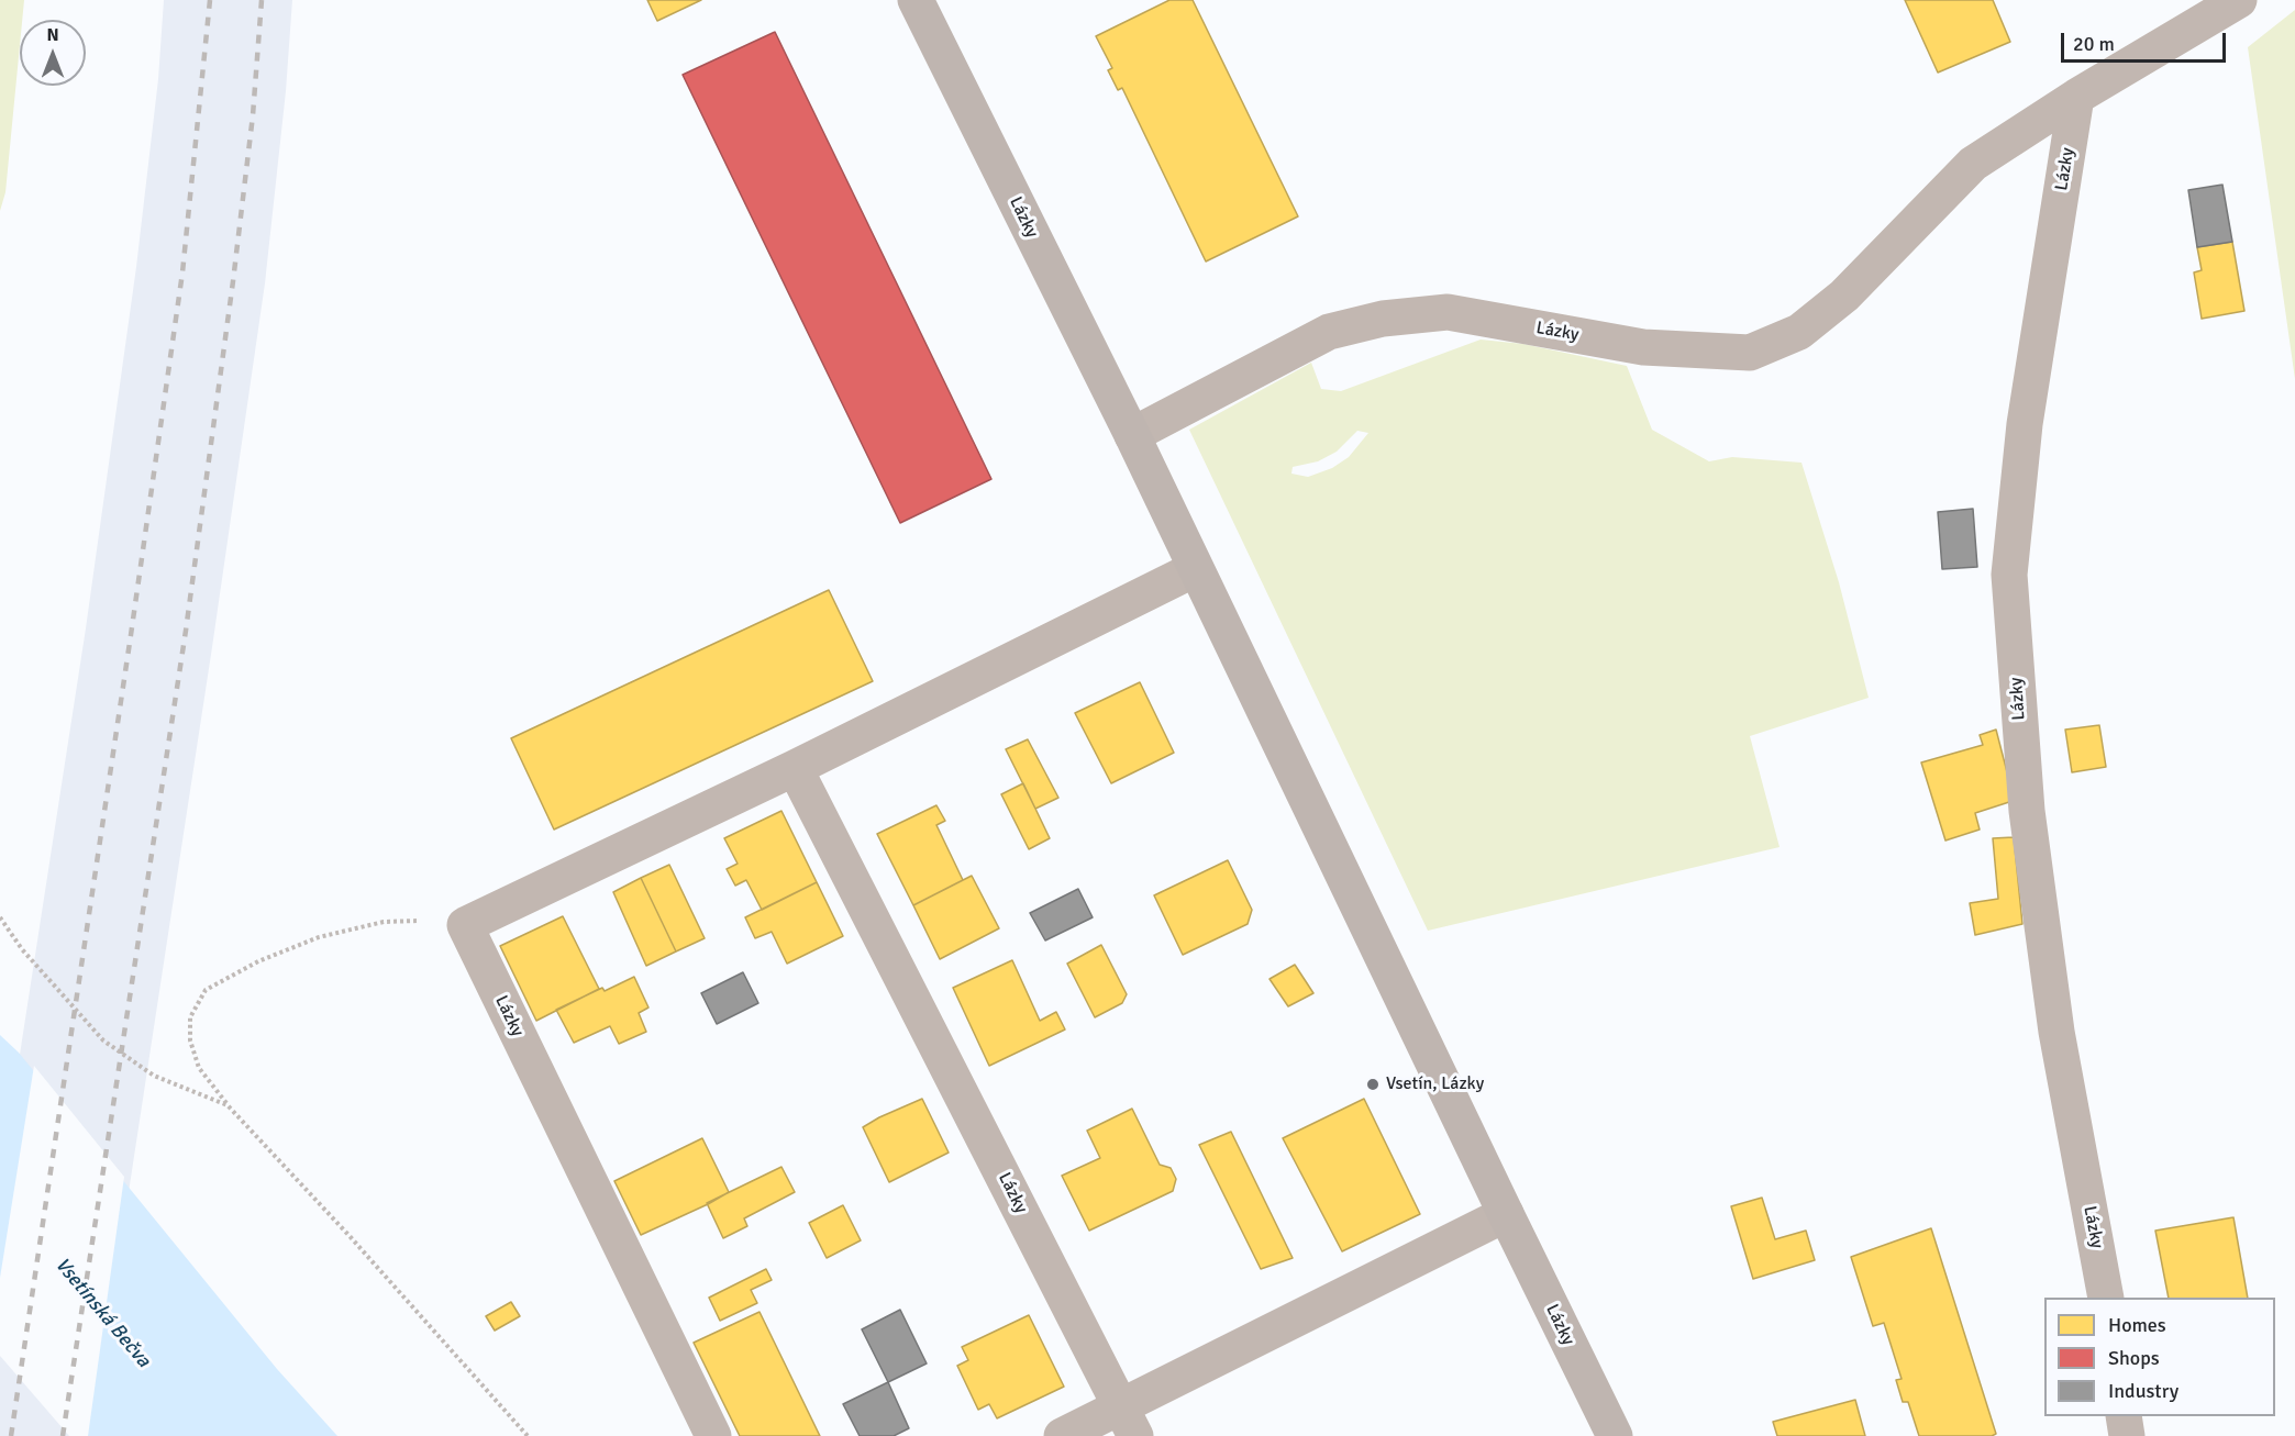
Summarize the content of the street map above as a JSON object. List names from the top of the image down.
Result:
{
  "streets": {
    "street": ["Lázky"]
  },
  "water": ["Vsetínská Bečva"],
  "places": ["Vsetín, Lázky"],
  "legend": ["Homes", "Shops", "Industry"],
  "scale_bar": "20 m",
  "north": "top"
}
